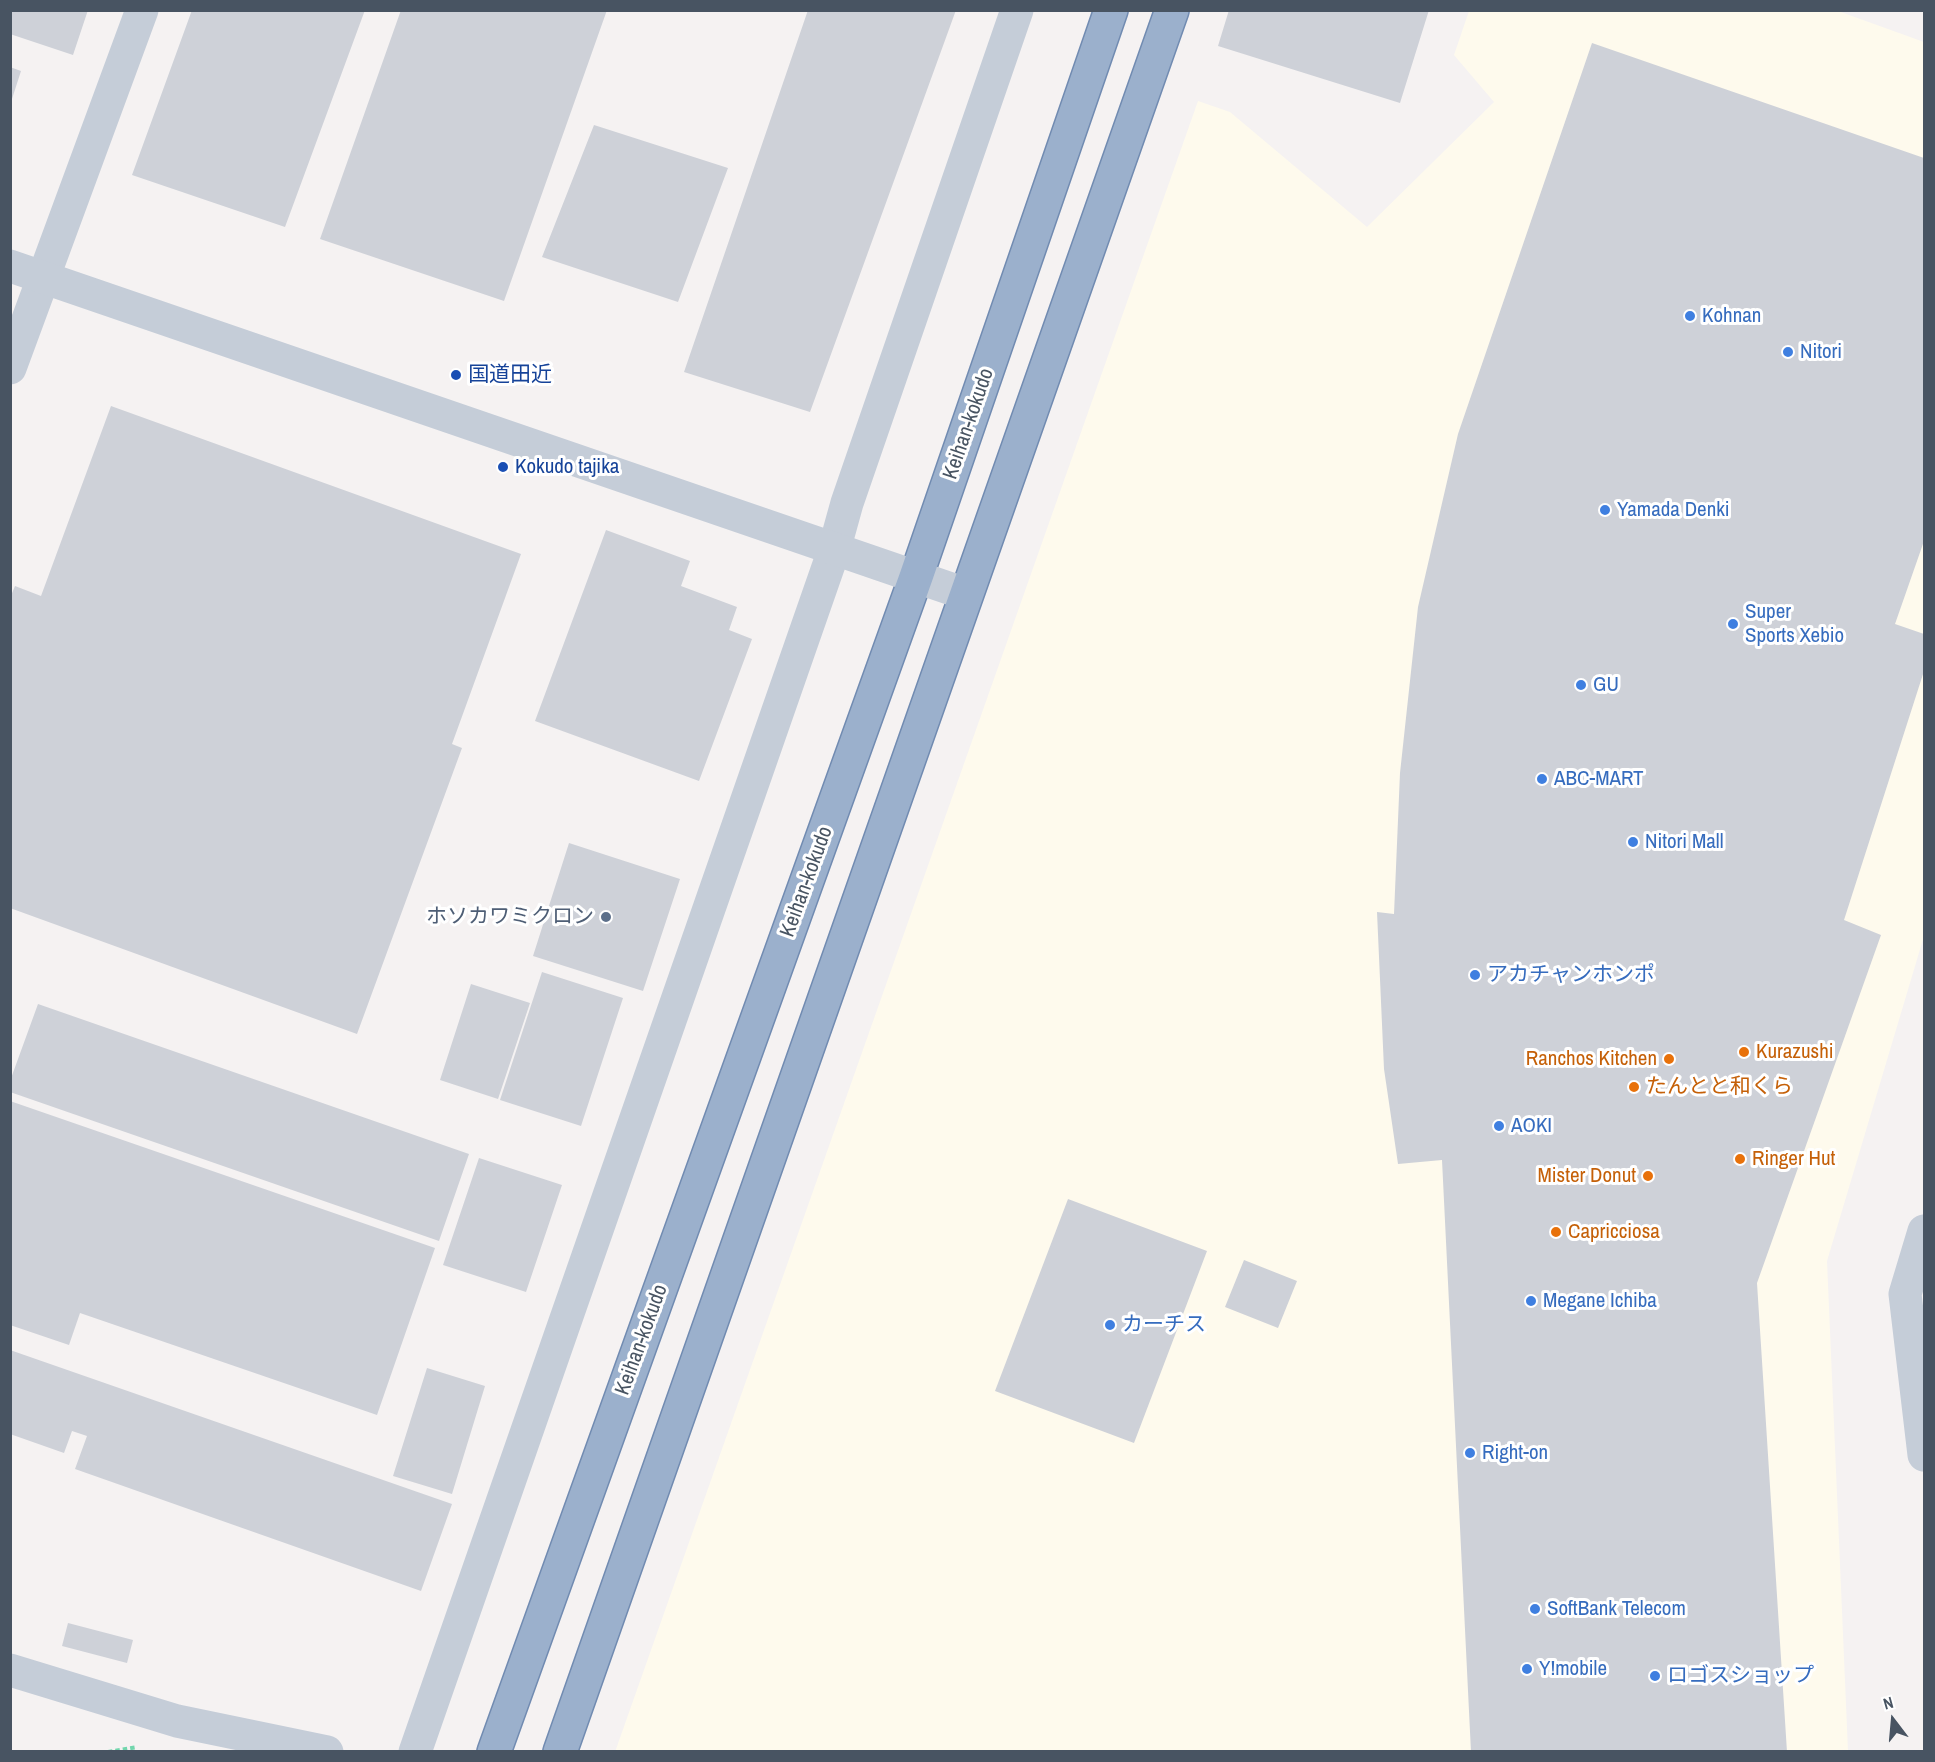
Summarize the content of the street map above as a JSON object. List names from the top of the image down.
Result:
{
  "streets": {
    "highway": ["Keihan-kokudo"]
  },
  "places": [
    "Kohnan",
    "Nitori",
    "国道田近",
    "Kokudo tajika",
    "Yamada Denki",
    "Super Sports Xebio",
    "GU",
    "ABC-MART",
    "Nitori Mall",
    "ホソカワミクロン",
    "アカチャンホンポ",
    "Kurazushi",
    "Ranchos Kitchen",
    "たんとと和くら",
    "AOKI",
    "Ringer Hut",
    "Mister Donut",
    "Capricciosa",
    "Megane Ichiba",
    "カーチス",
    "Right-on",
    "SoftBank Telecom",
    "Y!mobile",
    "ロゴスショップ"
  ],
  "north": "top"
}
